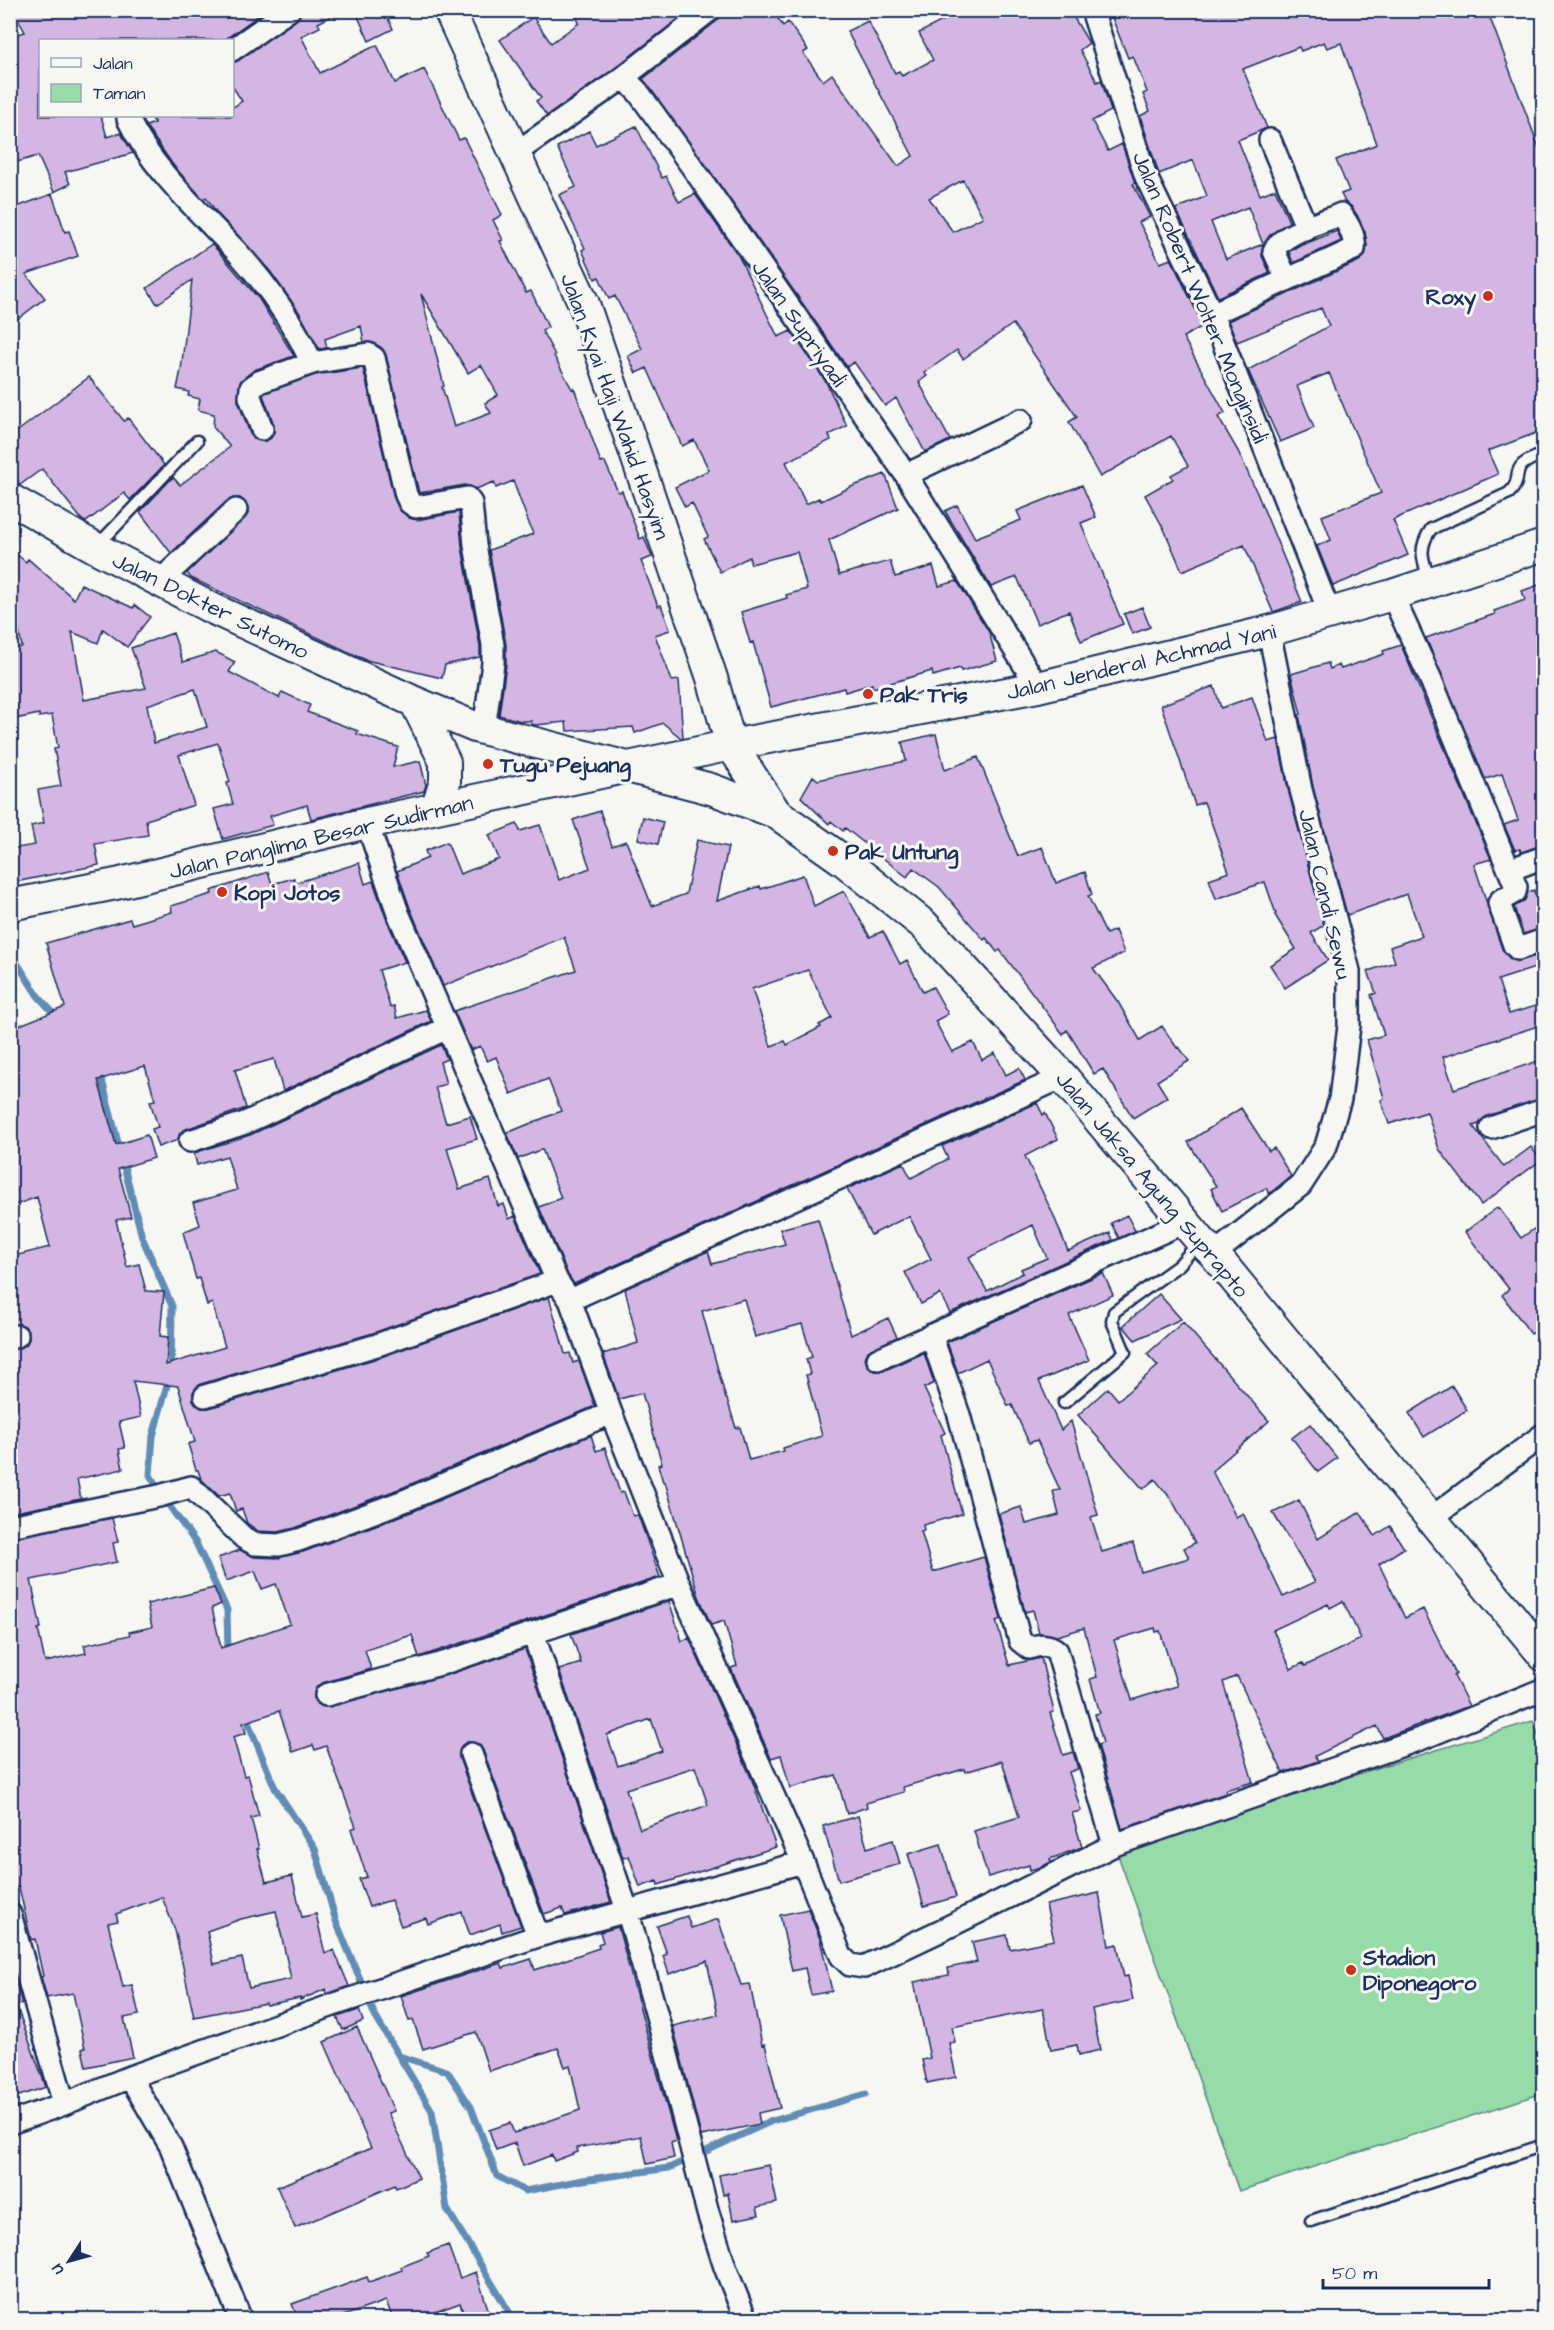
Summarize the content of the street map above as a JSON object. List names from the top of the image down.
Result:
{
  "streets": {
    "main road": [
      "Jalan Kyai Haji Wahid Hasyim",
      "Jalan Dokter Sutomo",
      "Jalan Jenderal Achmad Yani",
      "Jalan Panglima Besar Sudirman",
      "Jalan Jaksa Agung Suprapto"
    ],
    "street": ["Jalan Robert Wolter Monginsidi", "Jalan Supriyadi", "Jalan Candi Sewu"]
  },
  "crossings": [
    ["Jalan Robert Wolter Monginsidi", "Jalan Jenderal Achmad Yani"],
    ["Jalan Supriyadi", "Jalan Jenderal Achmad Yani"],
    ["Jalan Kyai Haji Wahid Hasyim", "Jalan Jenderal Achmad Yani"],
    ["Jalan Kyai Haji Wahid Hasyim", "Jalan Jaksa Agung Suprapto"],
    ["Jalan Dokter Sutomo", "Jalan Jenderal Achmad Yani"],
    ["Jalan Dokter Sutomo", "Jalan Panglima Besar Sudirman"],
    ["Jalan Dokter Sutomo", "Jalan Jaksa Agung Suprapto"],
    ["Jalan Jenderal Achmad Yani", "Jalan Panglima Besar Sudirman"],
    ["Jalan Jenderal Achmad Yani", "Jalan Candi Sewu"],
    ["Jalan Jenderal Achmad Yani", "Jalan Jaksa Agung Suprapto"],
    ["Jalan Candi Sewu", "Jalan Jaksa Agung Suprapto"]
  ],
  "places": [
    "Roxy",
    "Pak Tris",
    "Tugu Pejuang",
    "Pak Untung",
    "Kopi Jotos",
    "Stadion Diponegoro"
  ],
  "legend": ["Jalan", "Taman"],
  "scale_bar": "50 m",
  "north": "bottom left"
}
